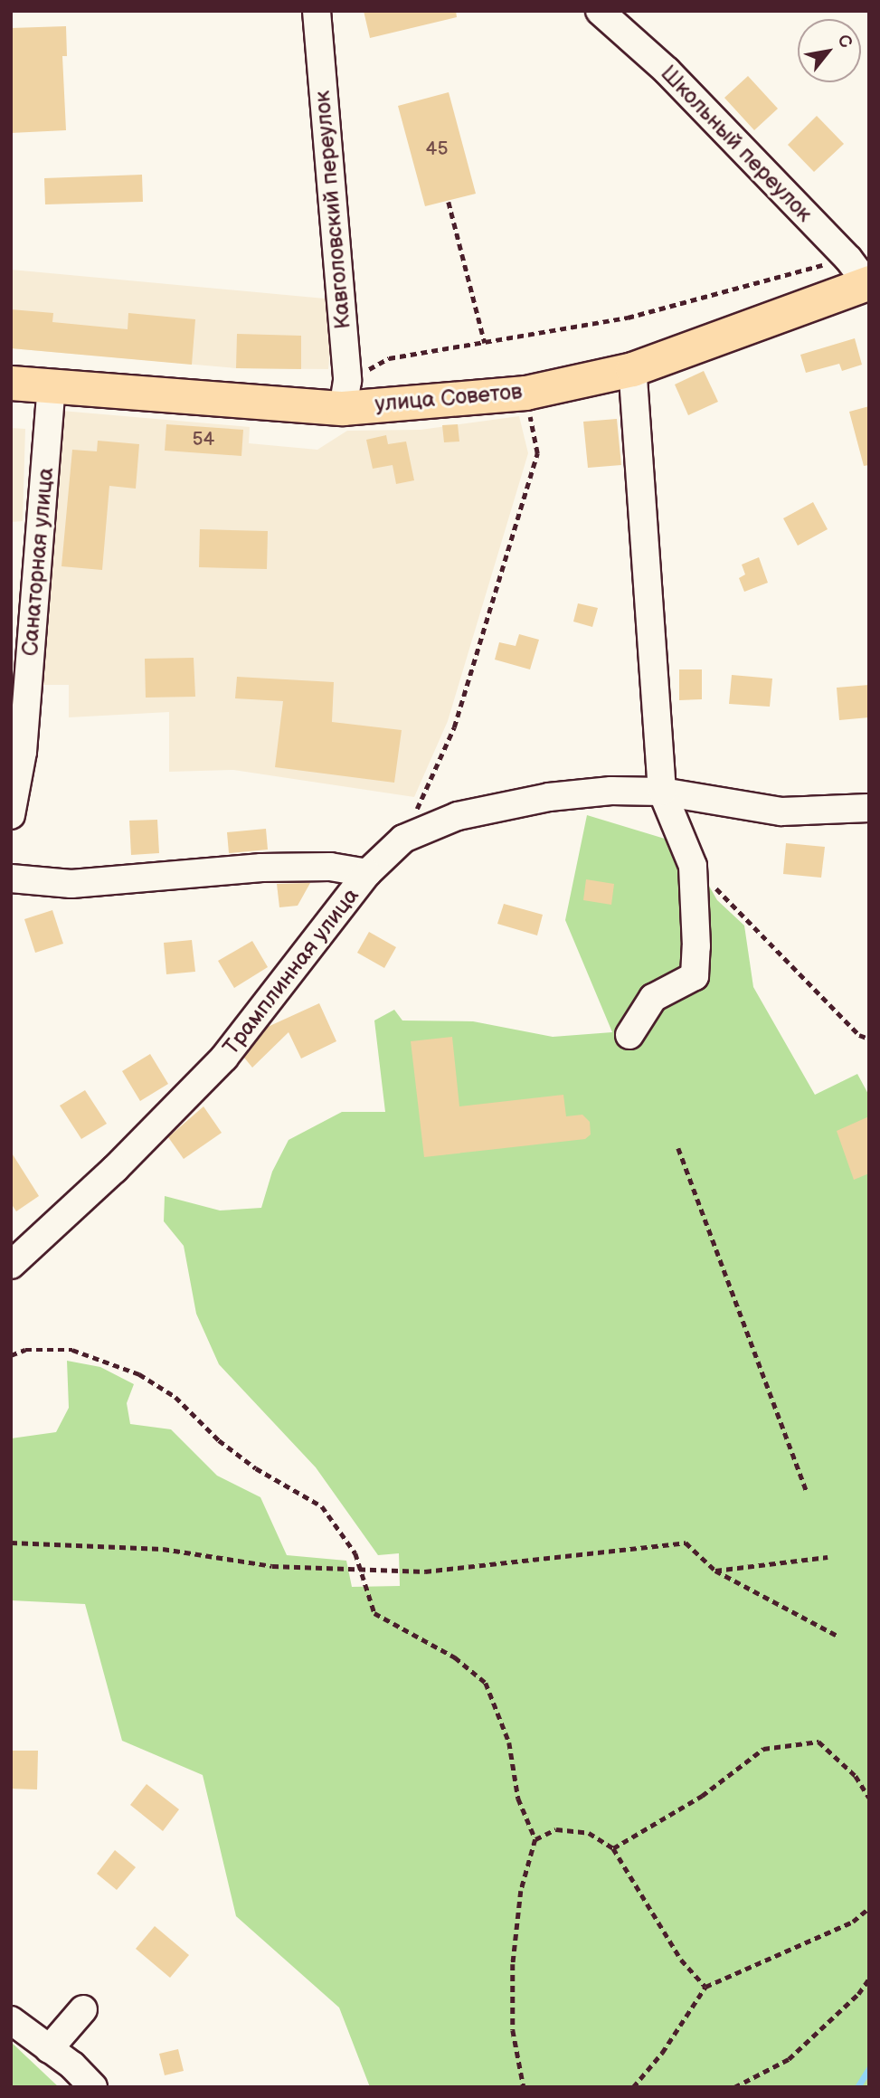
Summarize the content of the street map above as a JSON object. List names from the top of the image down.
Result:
{
  "streets": {
    "main road": ["улица Советов"],
    "street": [
      "Школьный переулок",
      "Кавголовский переулок",
      "Санаторная улица",
      "Трамплинная улица"
    ]
  },
  "crossings": [
    ["Школьный переулок", "улица Советов"],
    ["Кавголовский переулок", "улица Советов"],
    ["улица Советов", "Санаторная улица"]
  ],
  "house_numbers": ["45", "54"],
  "north": "top right"
}
